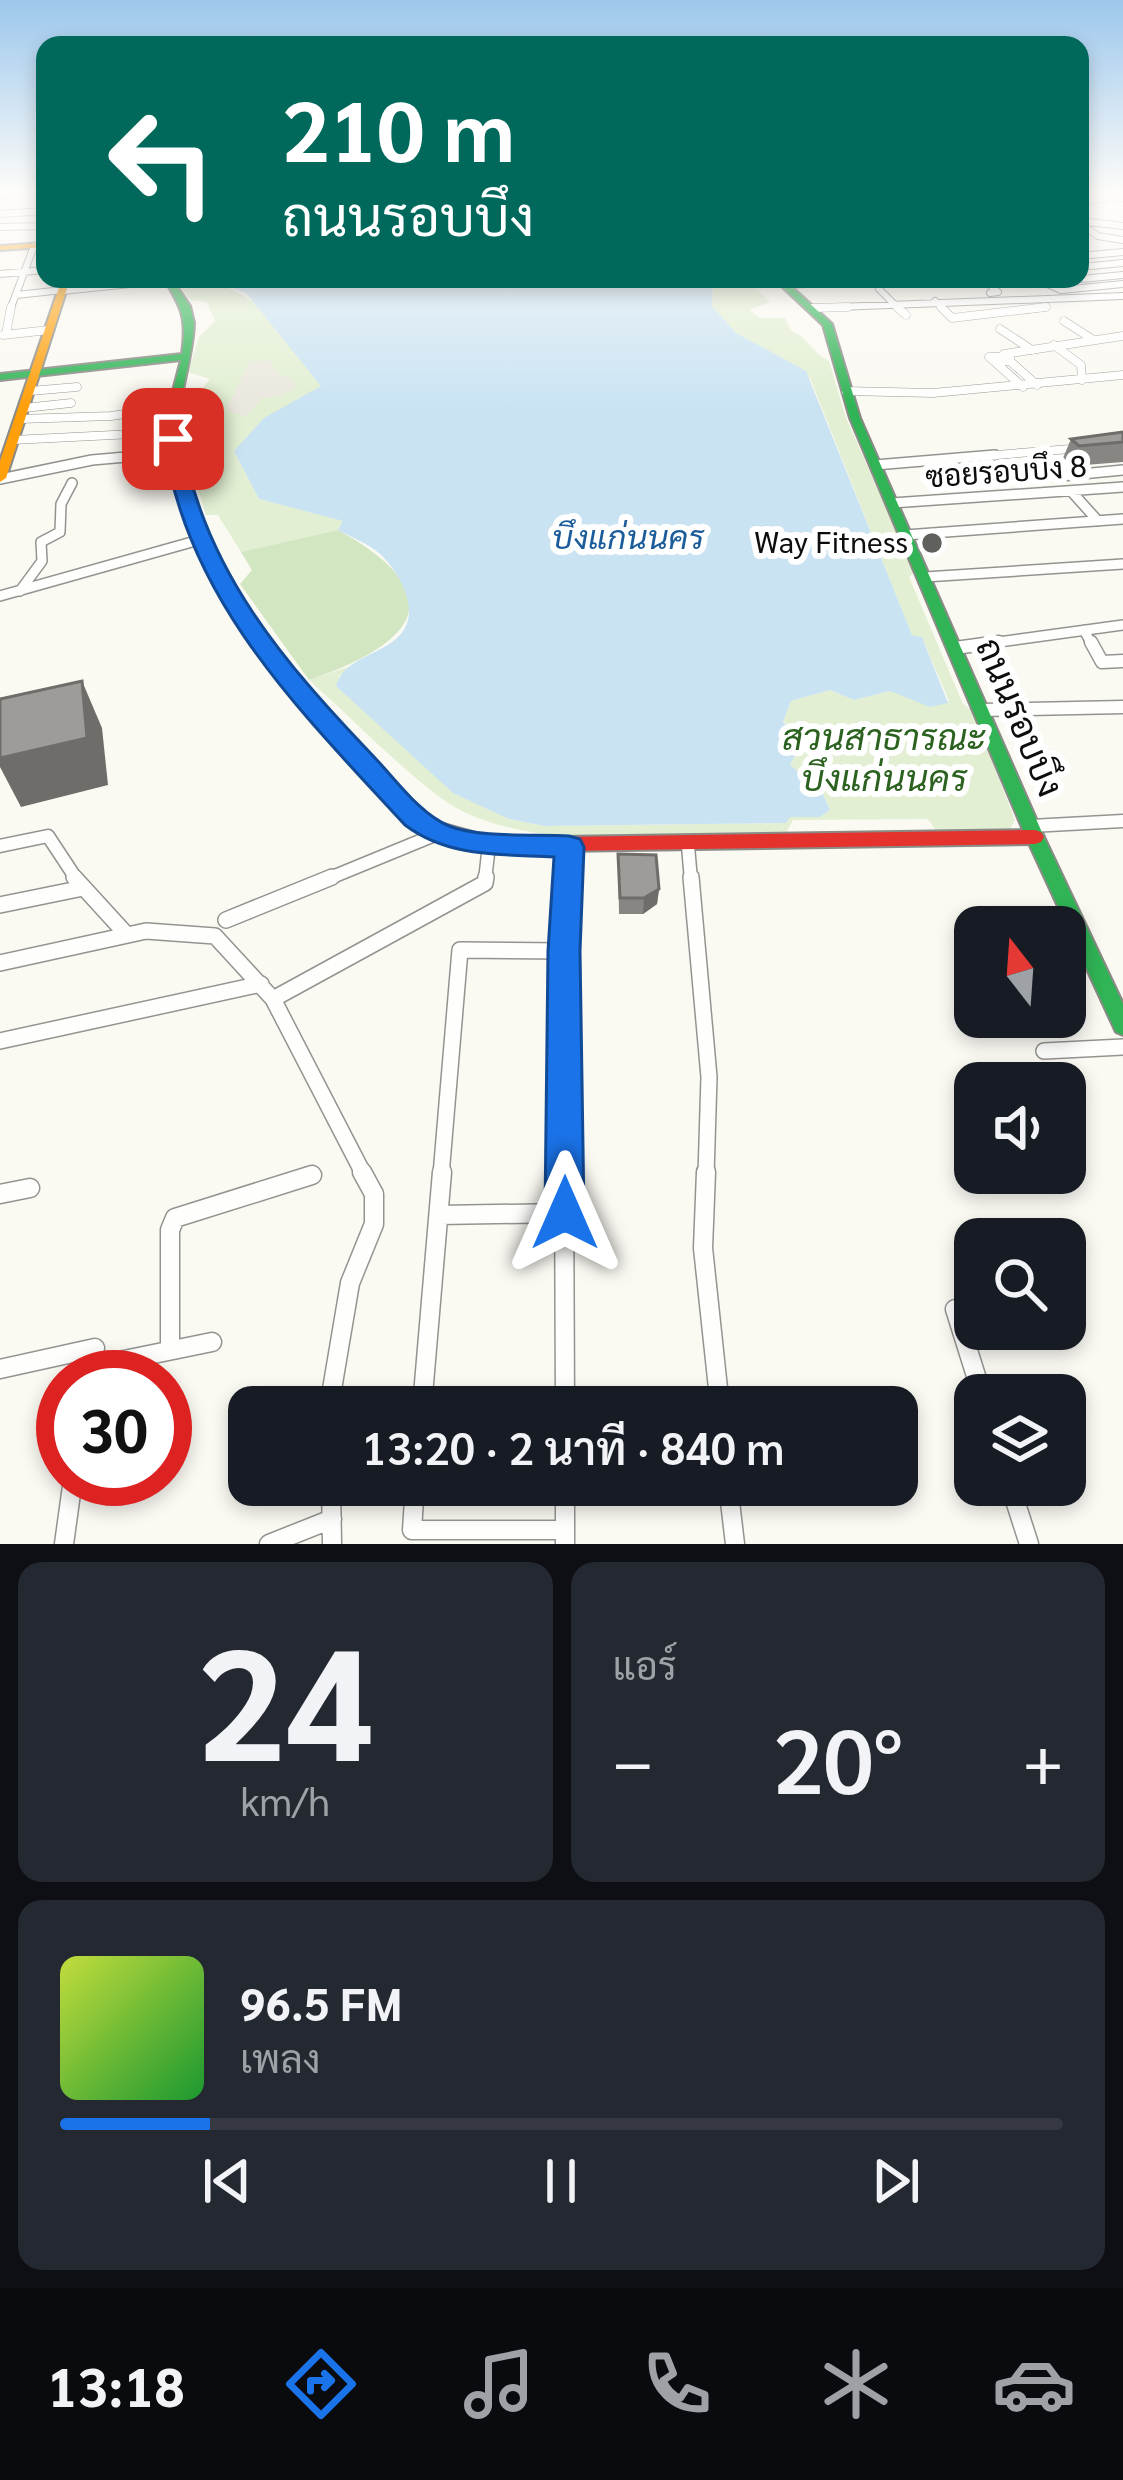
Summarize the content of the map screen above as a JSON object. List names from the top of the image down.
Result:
{
  "streets": {
    "street": ["ซอยรอบบึง 8", "ถนนรอบบึง"]
  },
  "crossings": [
    ["ซอยรอบบึง 8", "ถนนรอบบึง"]
  ],
  "water": ["บึงแก่นนคร"],
  "parks": ["สวนสาธารณะ บึงแก่นนคร"],
  "places": ["Way Fitness"],
  "north": "top",
  "page": {
    "turn": ["210 m", "ถนนรอบบึง"],
    "limit": "30",
    "trip": "13:20 · 2 นาที · 840 m",
    "tile": [
      ["24", "km/h"],
      "แอร์"
    ],
    "heat": ["−", "20°", "+"],
    "song": ["96.5 FM", "เพลง"],
    "tabs": "13:18"
  }
}
